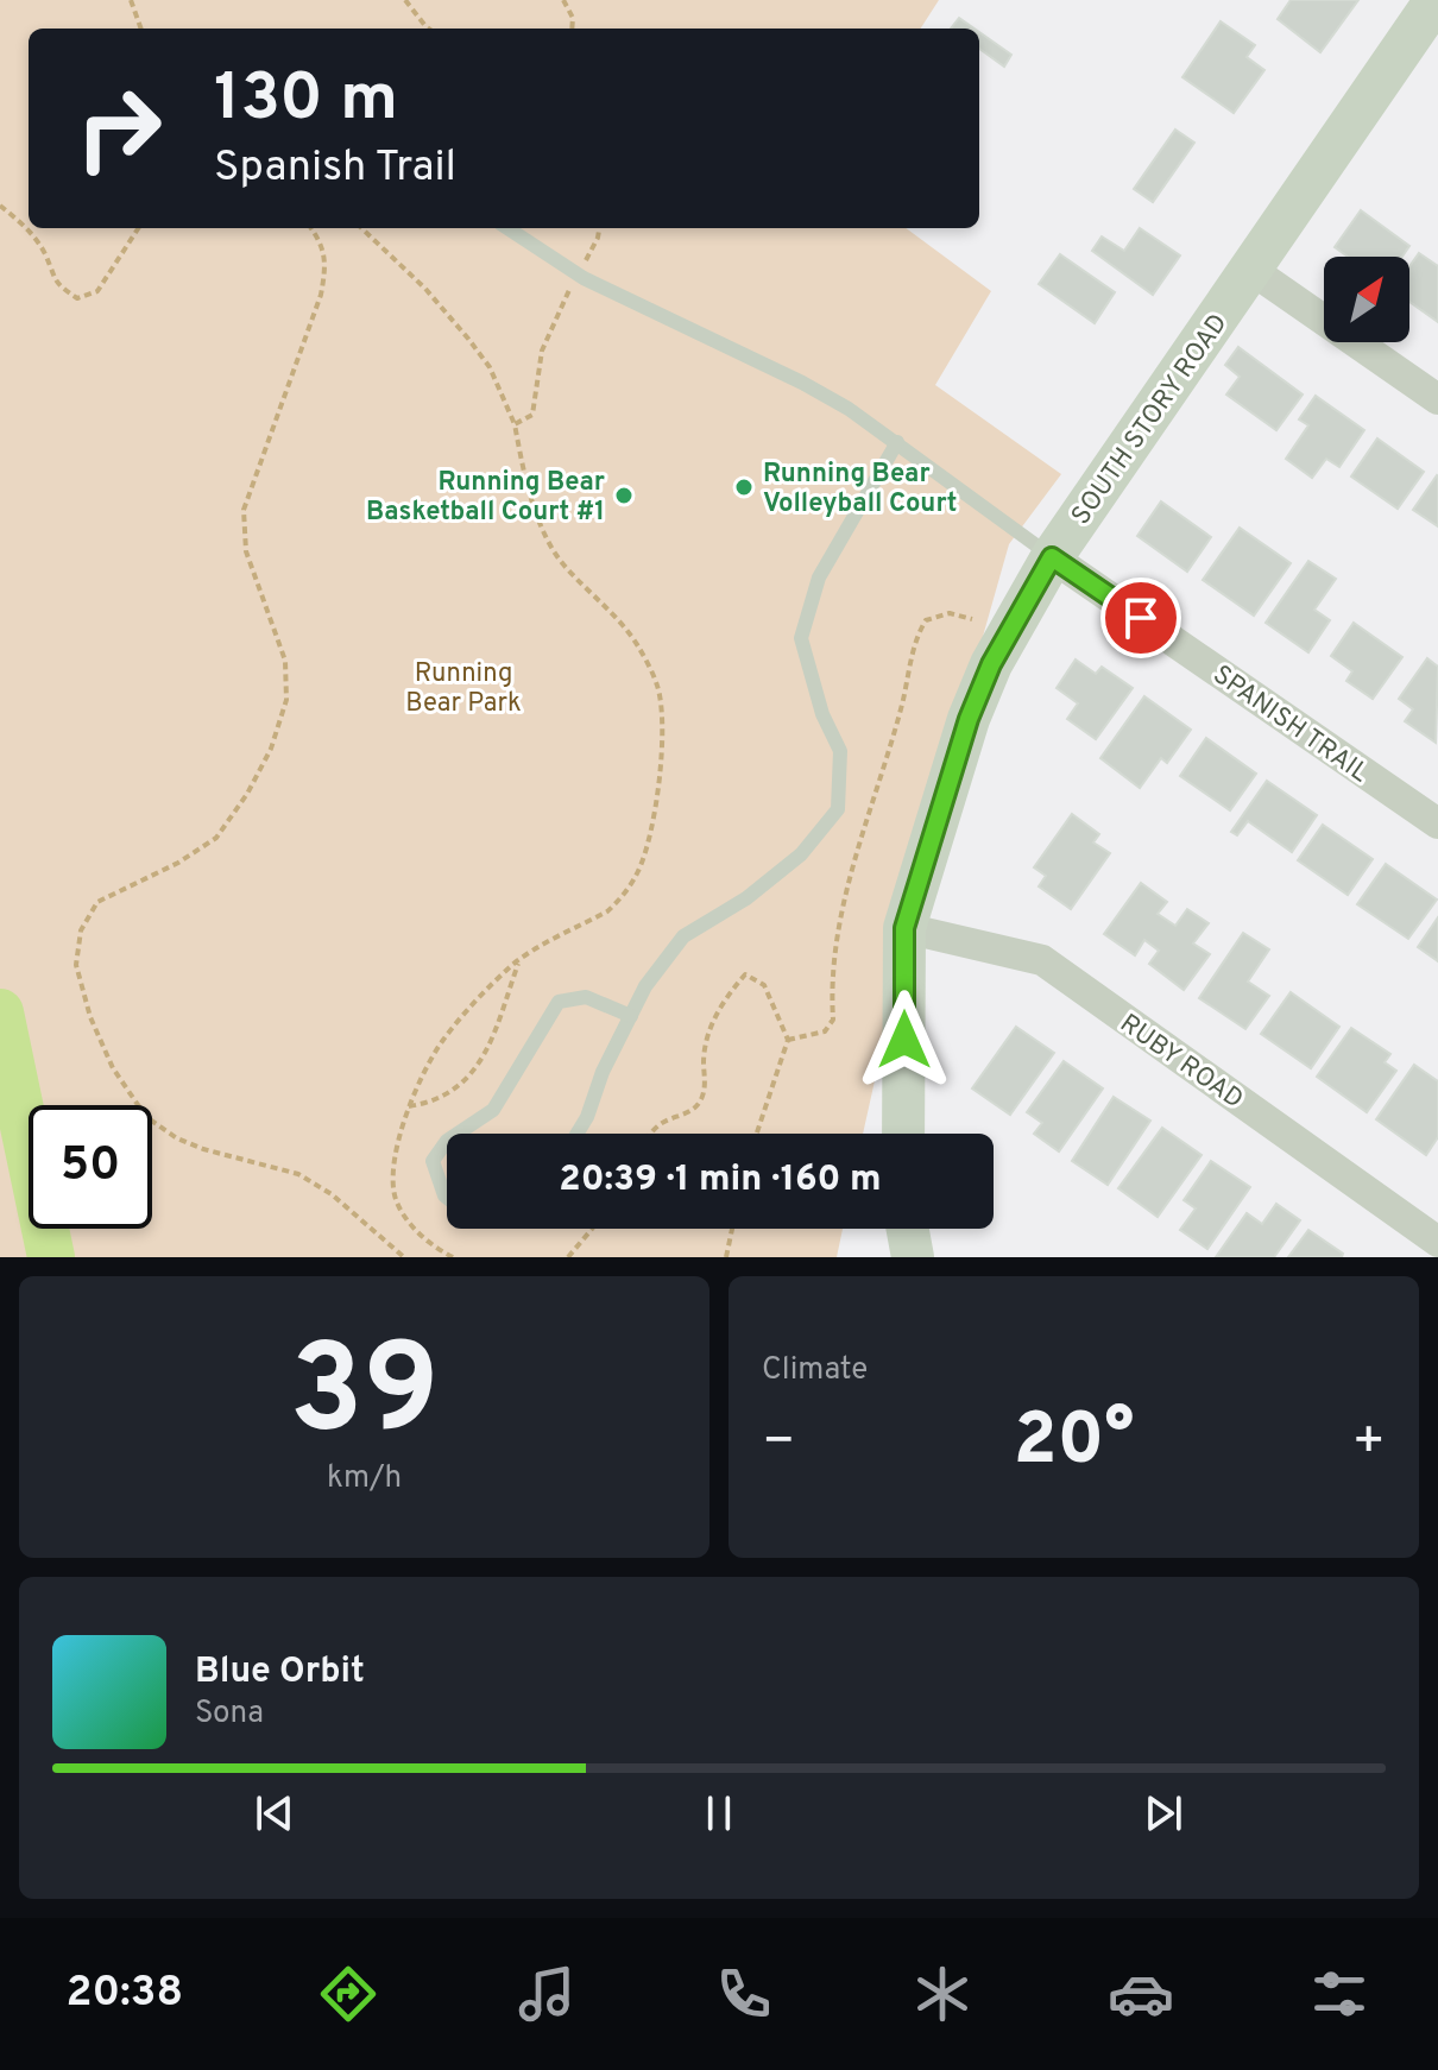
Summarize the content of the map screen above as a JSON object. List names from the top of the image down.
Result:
{
  "streets": {
    "main road": ["SOUTH STORY ROAD"],
    "street": ["SPANISH TRAIL", "RUBY ROAD"]
  },
  "crossings": [
    ["SOUTH STORY ROAD", "SPANISH TRAIL"],
    ["SOUTH STORY ROAD", "RUBY ROAD"]
  ],
  "parks": ["Running Bear Park"],
  "places": ["Running Bear Volleyball Court", "Running Bear Basketball Court #1"],
  "north": "top right",
  "page": {
    "turn": ["130 m", "Spanish Trail"],
    "limit": "50",
    "trip": "20:39 · 1 min · 160 m",
    "tile": [
      ["39", "km/h"],
      "Climate"
    ],
    "heat": ["−", "20°", "+"],
    "song": ["Blue Orbit", "Sona"],
    "tabs": "20:38"
  }
}
